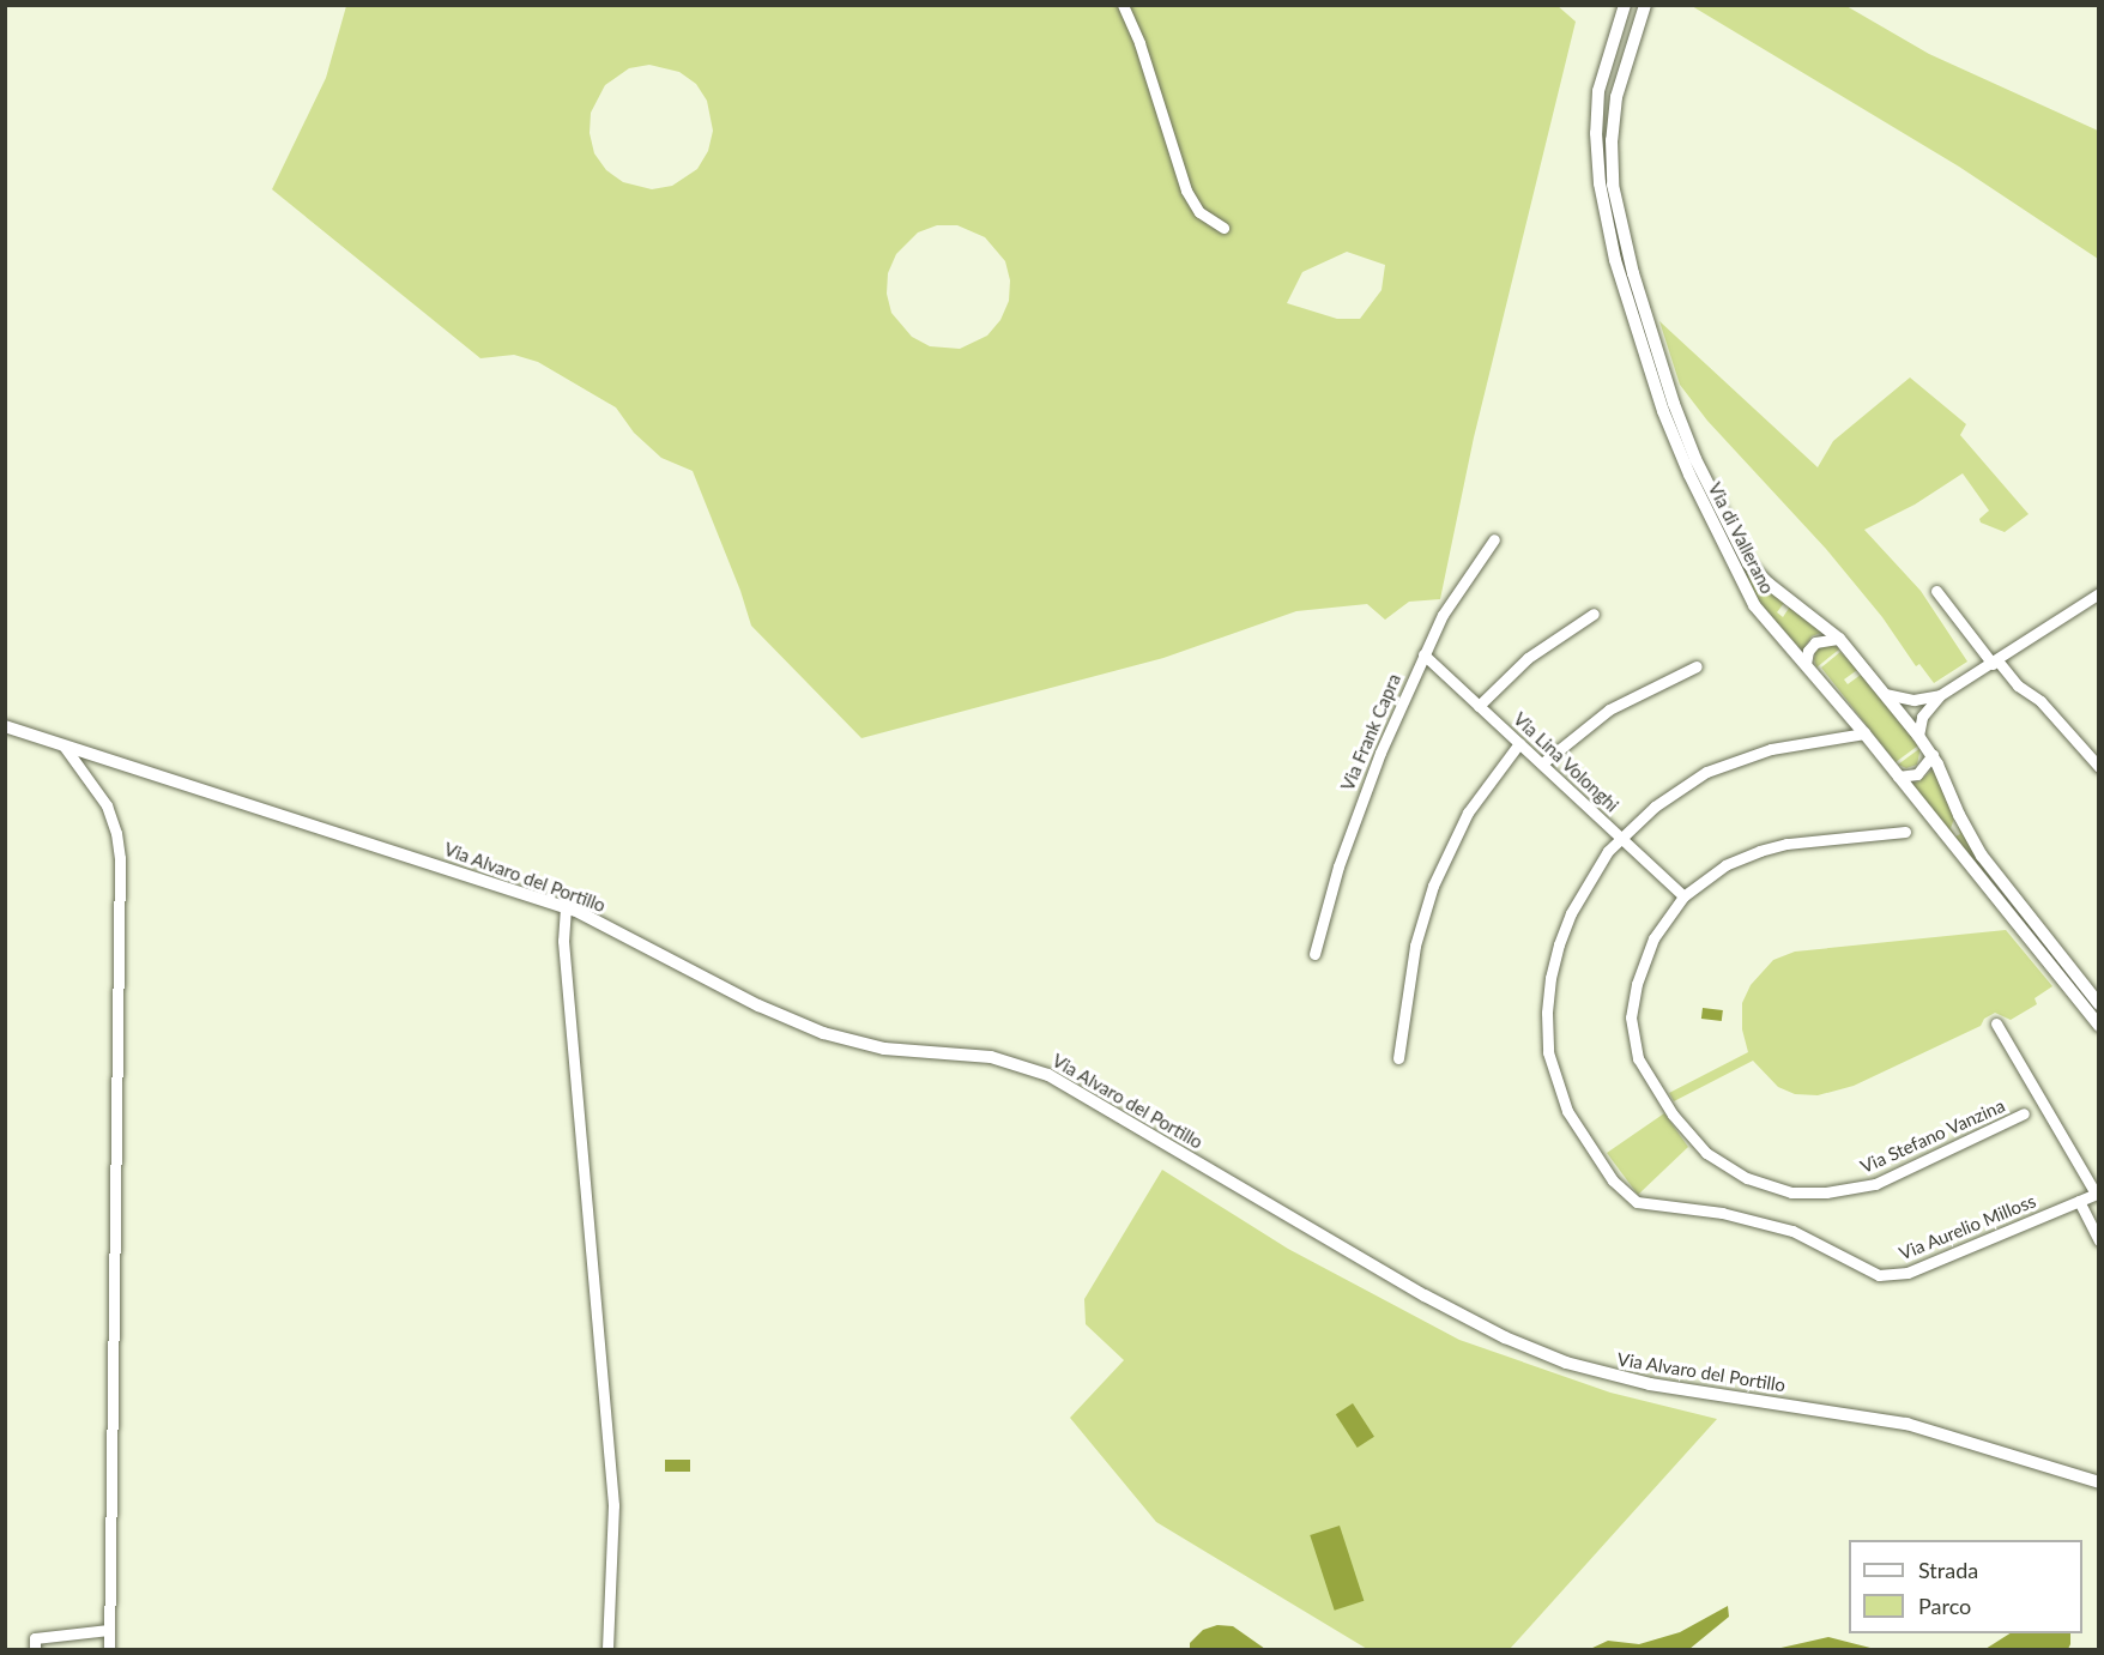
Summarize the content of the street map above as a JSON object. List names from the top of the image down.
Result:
{
  "streets": {
    "street": [
      "Via di Vallerano",
      "Via Frank Capra",
      "Via Lina Volonghi",
      "Via Alvaro del Portillo",
      "Via Stefano Vanzina",
      "Via Aurelio Milloss"
    ]
  },
  "crossings": [
    ["Via di Vallerano", "Via Aurelio Milloss"],
    ["Via Frank Capra", "Via Lina Volonghi"],
    ["Via Lina Volonghi", "Via Stefano Vanzina"],
    ["Via Lina Volonghi", "Via Aurelio Milloss"]
  ],
  "legend": ["Strada", "Parco"]
}
